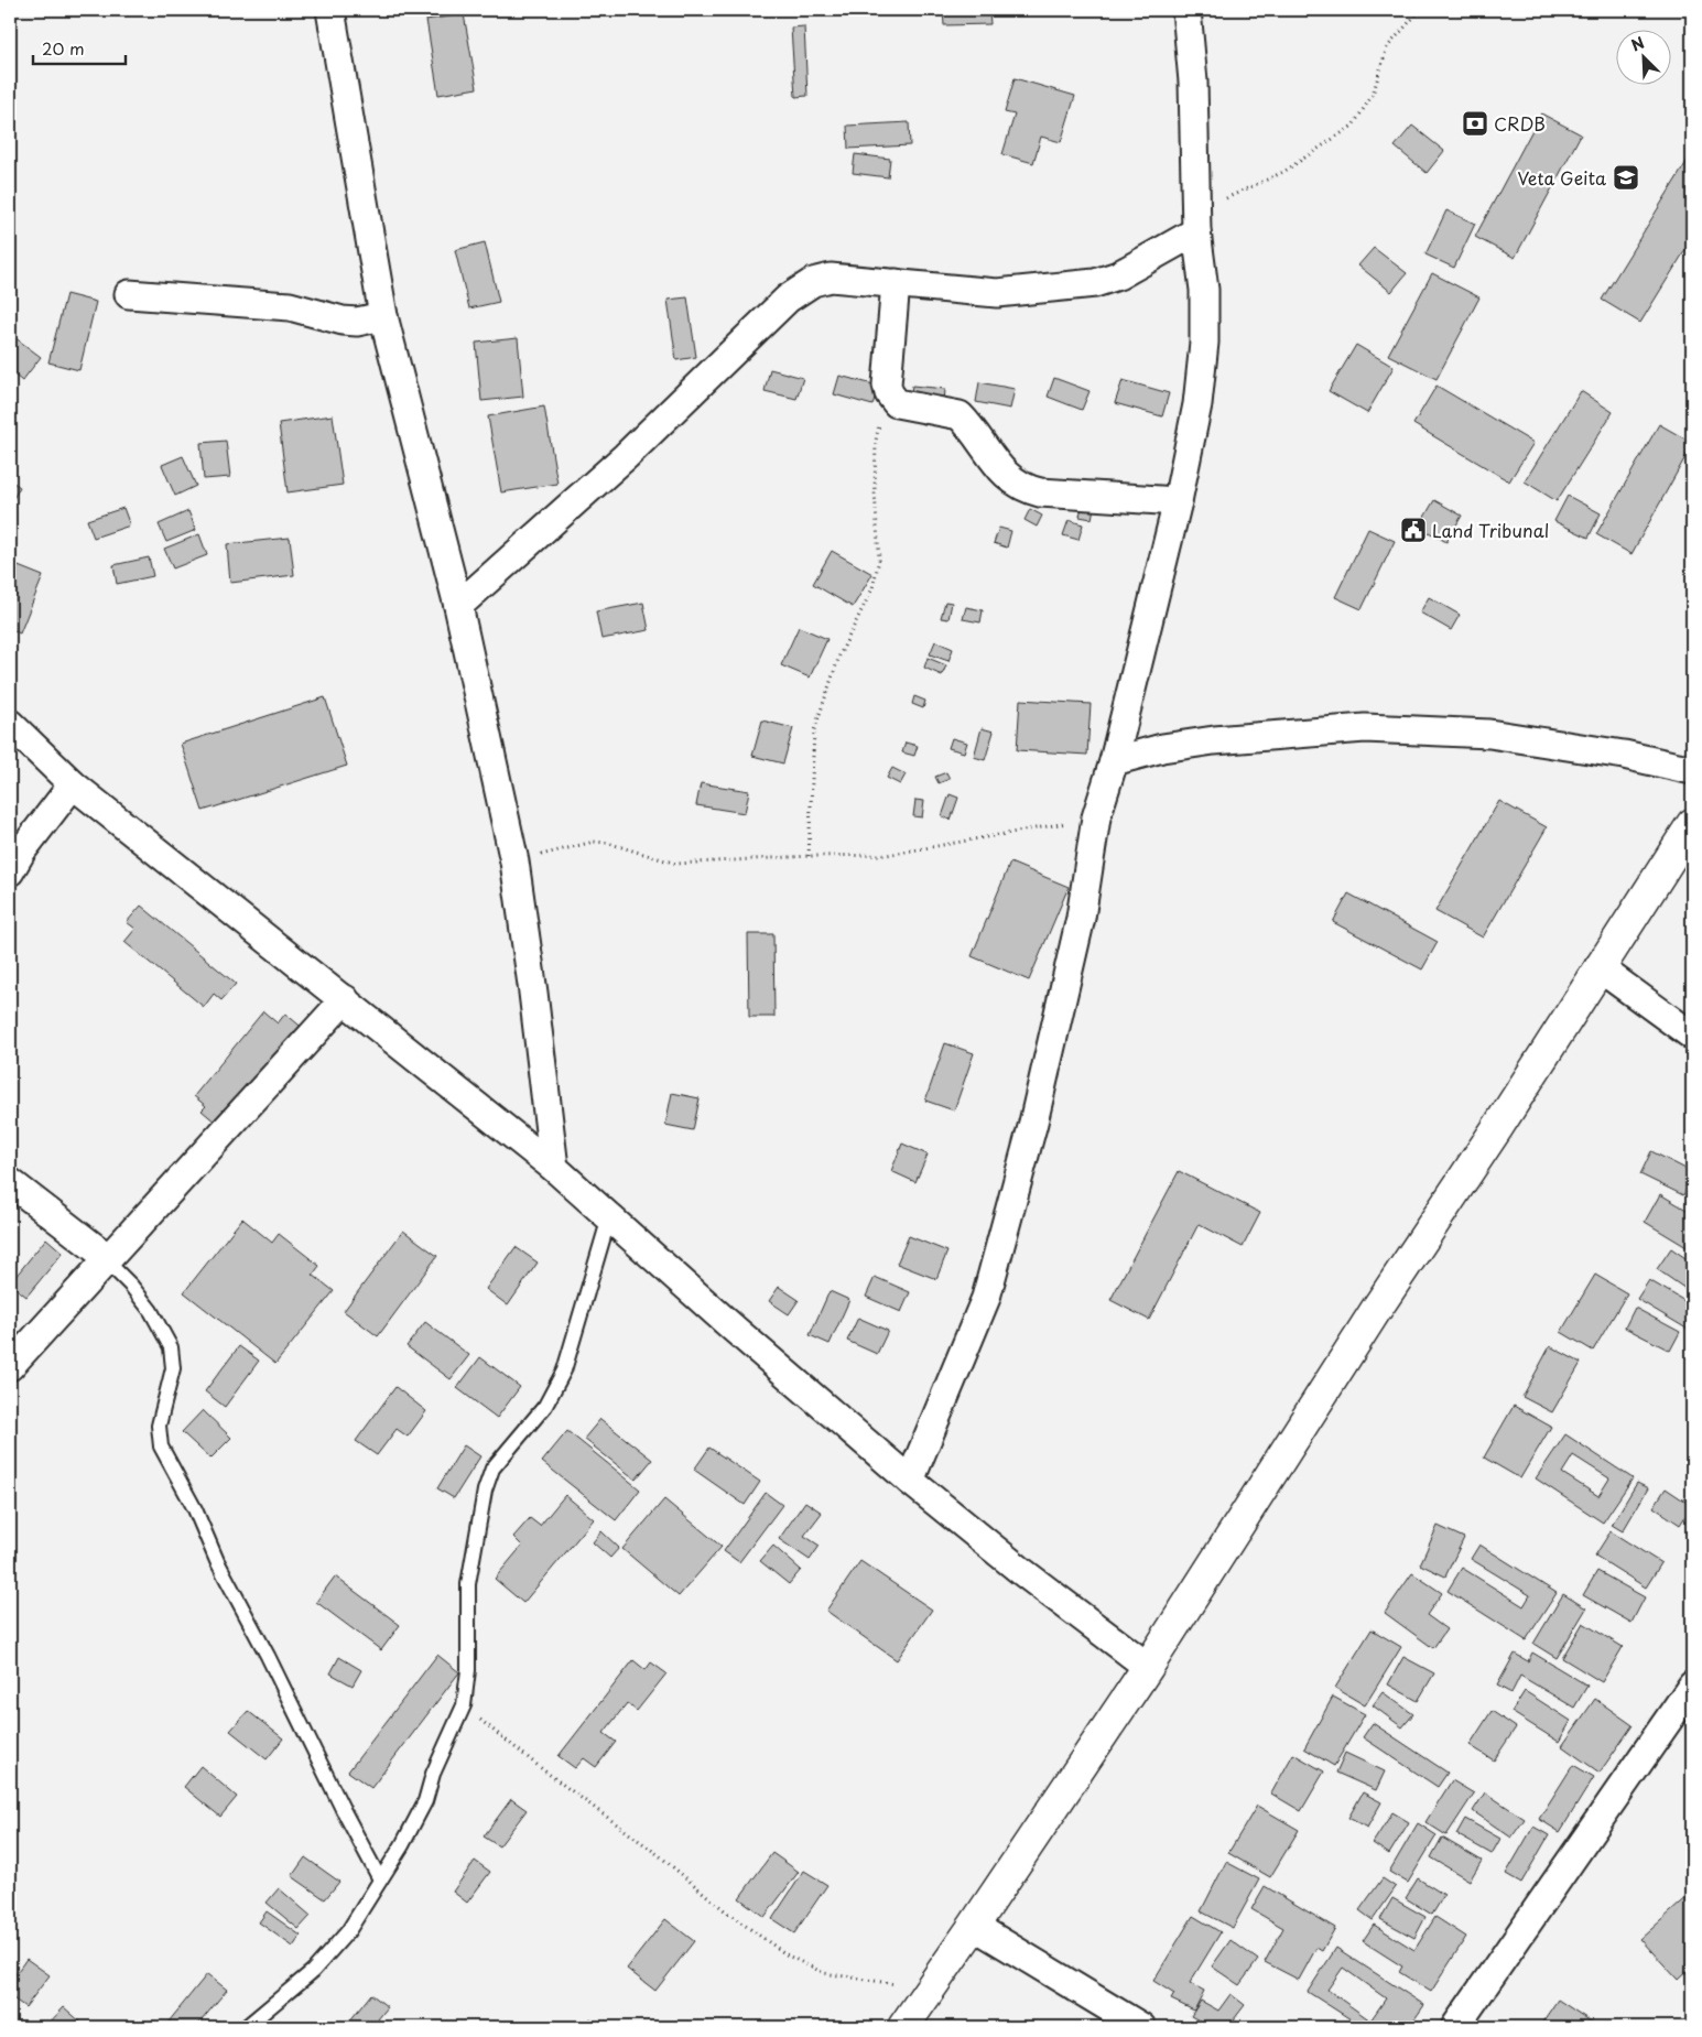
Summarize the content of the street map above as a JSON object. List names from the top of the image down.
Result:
{
  "places": {
    "bank": ["CRDB"],
    "school or university": ["Veta Geita"],
    "public building": ["Land Tribunal"]
  },
  "scale_bar": "20 m",
  "north": "top left"
}
